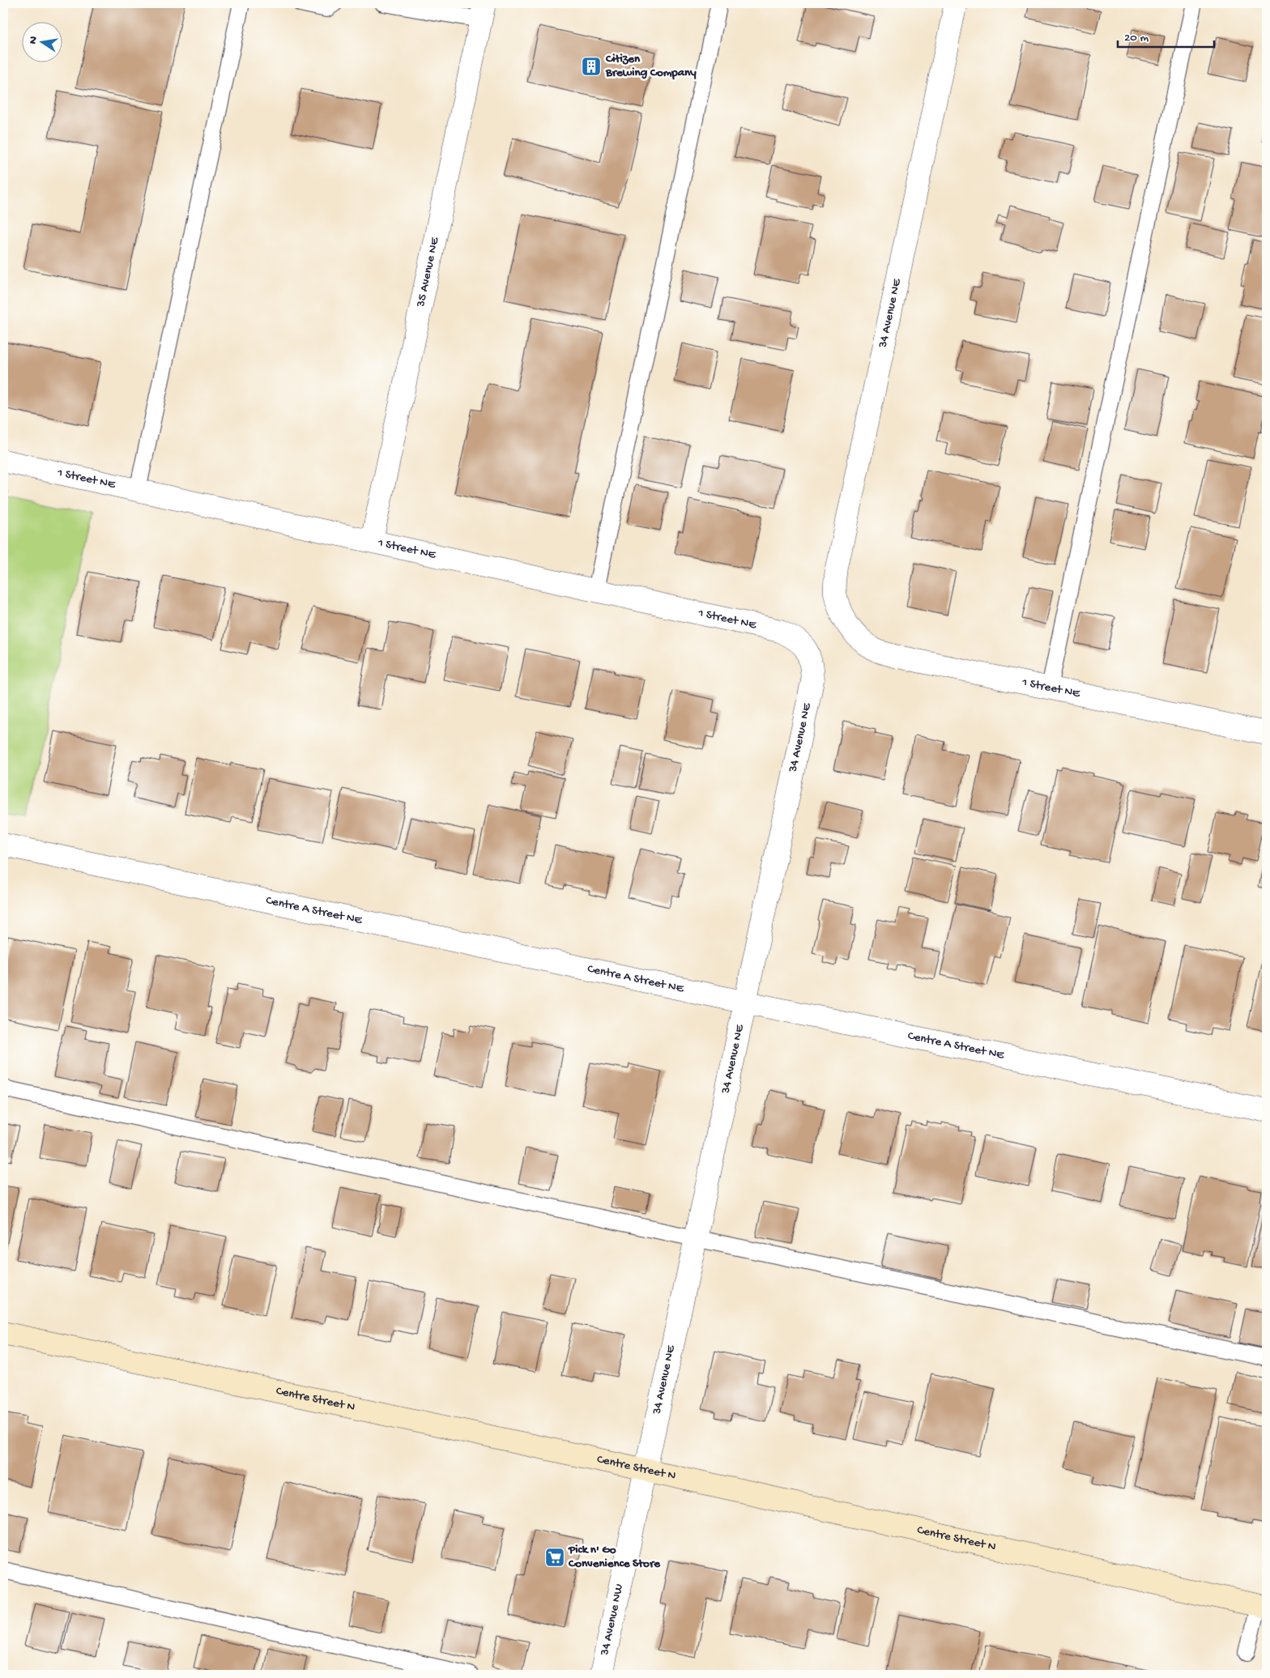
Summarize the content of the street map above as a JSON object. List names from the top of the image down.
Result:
{
  "streets": {
    "main road": ["Centre Street N"],
    "street": [
      "35 Avenue NE",
      "34 Avenue NE",
      "1 Street NE",
      "Centre A Street NE",
      "34 Avenue NW"
    ]
  },
  "crossings": [
    ["35 Avenue NE", "1 Street NE"],
    ["34 Avenue NE", "1 Street NE"],
    ["34 Avenue NE", "Centre A Street NE"],
    ["34 Avenue NE", "Centre Street N"],
    ["34 Avenue NE", "34 Avenue NW"],
    ["Centre Street N", "34 Avenue NW"]
  ],
  "places": {
    "building": ["Citizen Brewing Company"],
    "supermarket": ["Pick n' Go Convenience Store"]
  },
  "scale_bar": "20 m",
  "north": "left"
}
